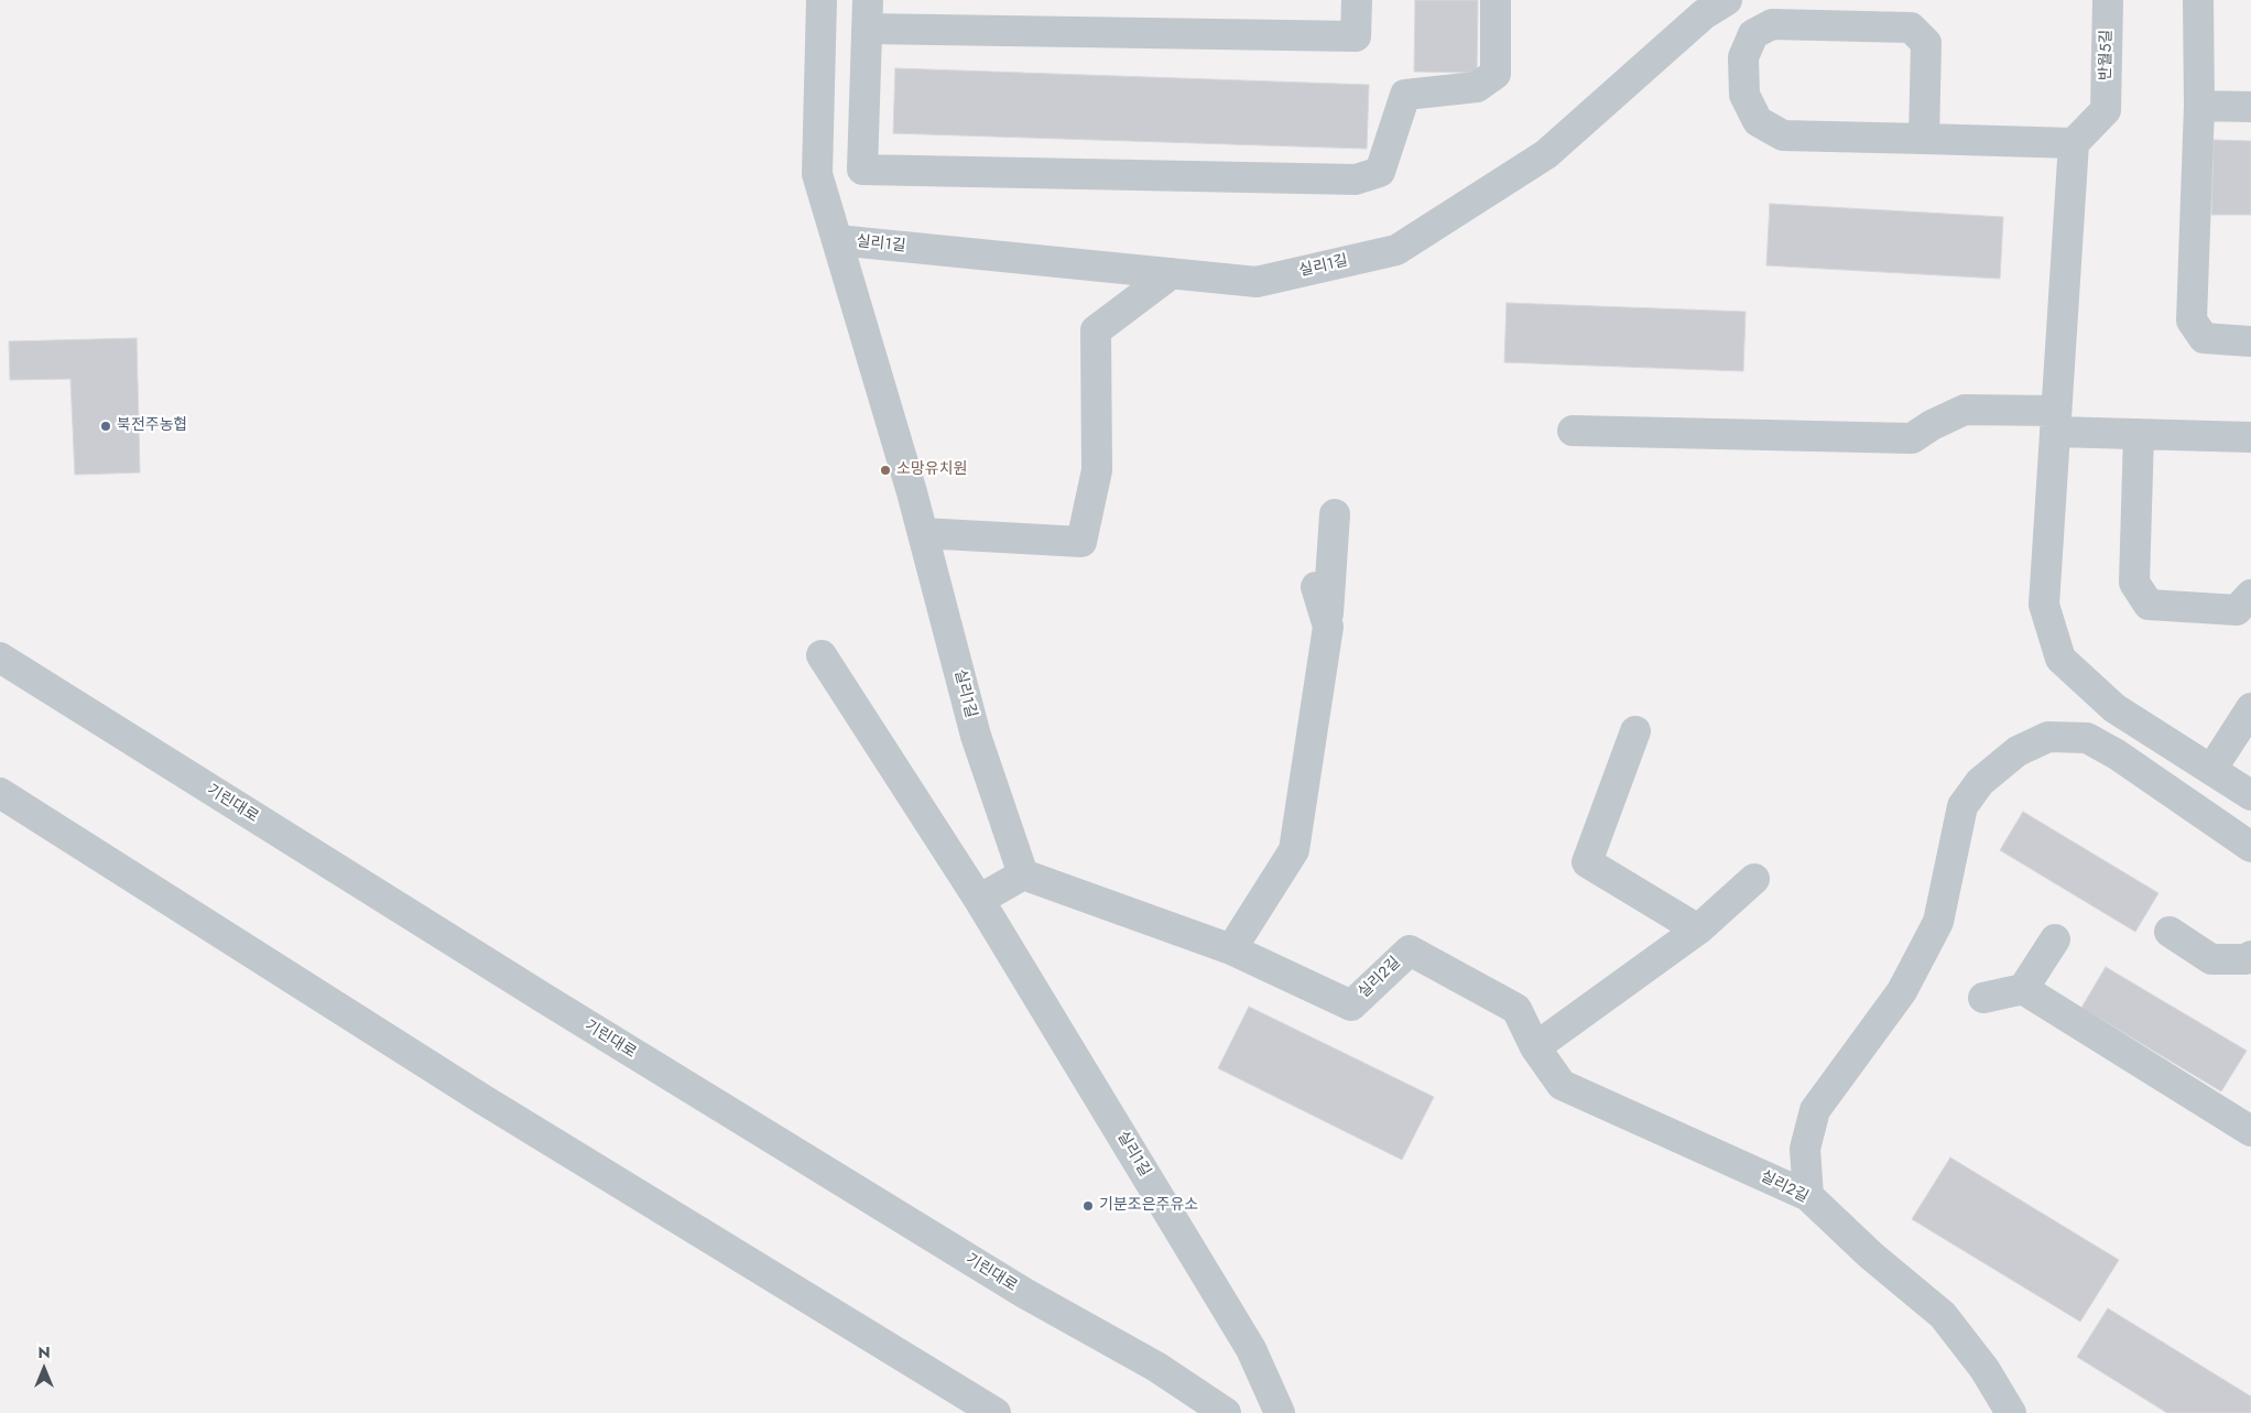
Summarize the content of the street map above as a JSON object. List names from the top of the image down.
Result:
{
  "streets": {
    "street": [
      "반월5길",
      "실리1길",
      "기린대로",
      "실리2길"
    ]
  },
  "crossings": [
    ["실리1길", "실리2길"]
  ],
  "places": ["북전주농협", "소망유치원", "기분조은주유소"],
  "north": "top"
}
